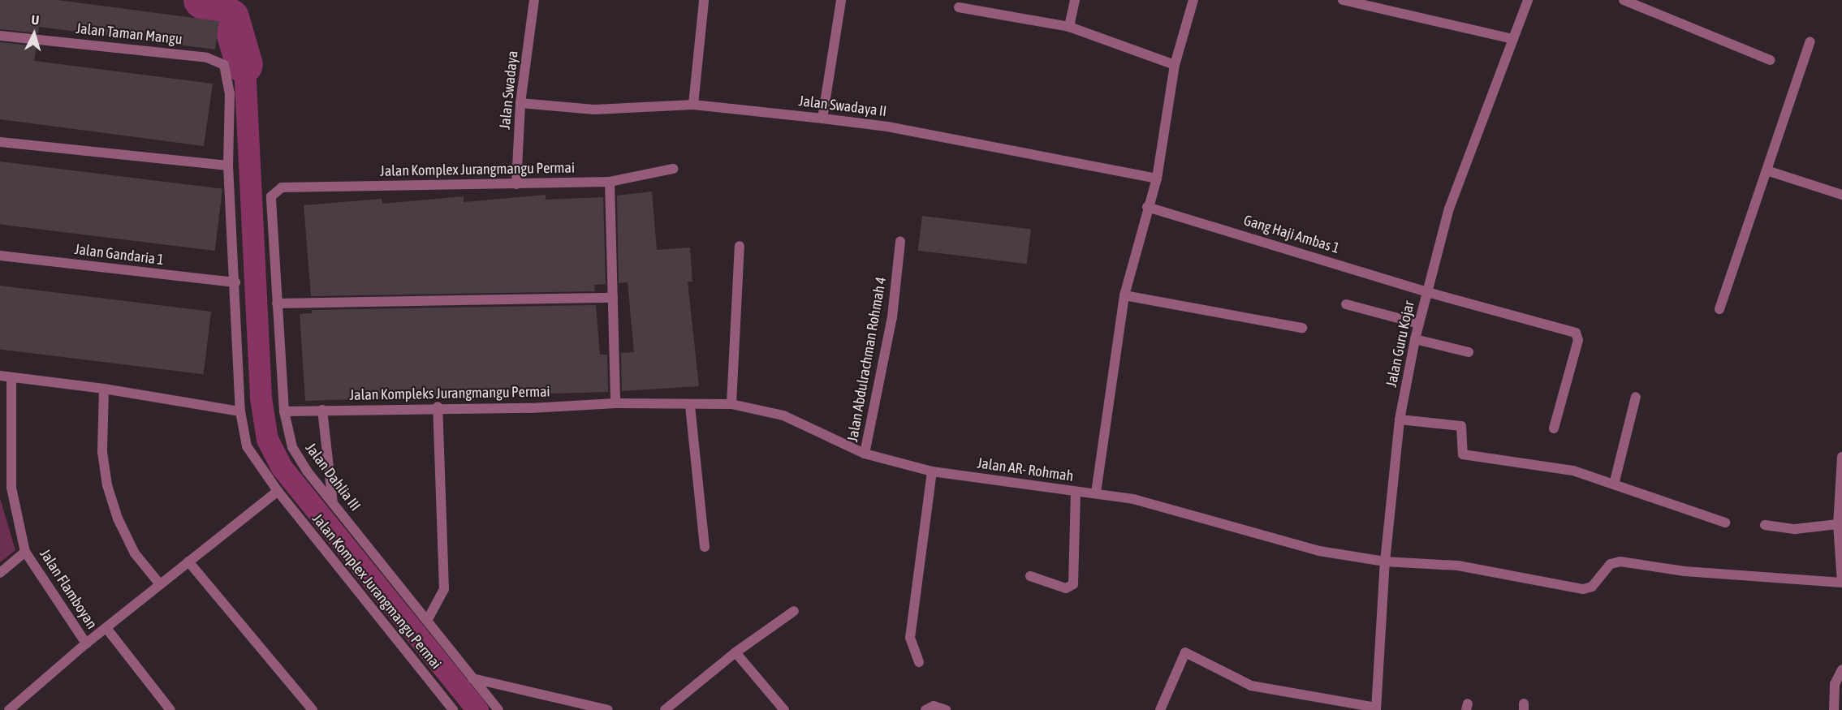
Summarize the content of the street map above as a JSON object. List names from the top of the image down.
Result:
{
  "streets": {
    "street": [
      "Jalan Taman Mangu",
      "Jalan Swadaya",
      "Jalan Swadaya II",
      "Jalan Komplex Jurangmangu Permai",
      "Gang Haji Ambas 1",
      "Jalan Gandaria 1",
      "Jalan Guru Kojar",
      "Jalan Abdulrachman Rohmah 4",
      "Jalan Kompleks Jurangmangu Permai",
      "Jalan AR- Rohmah",
      "Jalan Dahlia III",
      "Jalan Flamboyan"
    ]
  },
  "crossings": [
    ["Jalan Taman Mangu", "Jalan Komplex Jurangmangu Permai"],
    ["Jalan Swadaya", "Jalan Swadaya II"],
    ["Jalan Swadaya", "Jalan Komplex Jurangmangu Permai"],
    ["Jalan Komplex Jurangmangu Permai", "Jalan Gandaria 1"],
    ["Jalan Komplex Jurangmangu Permai", "Jalan Dahlia III"],
    ["Gang Haji Ambas 1", "Jalan Guru Kojar"],
    ["Jalan Guru Kojar", "Jalan AR- Rohmah"],
    ["Jalan Abdulrachman Rohmah 4", "Jalan AR- Rohmah"],
    ["Jalan Kompleks Jurangmangu Permai", "Jalan AR- Rohmah"],
    ["Jalan Kompleks Jurangmangu Permai", "Jalan Dahlia III"]
  ],
  "north": "top"
}
